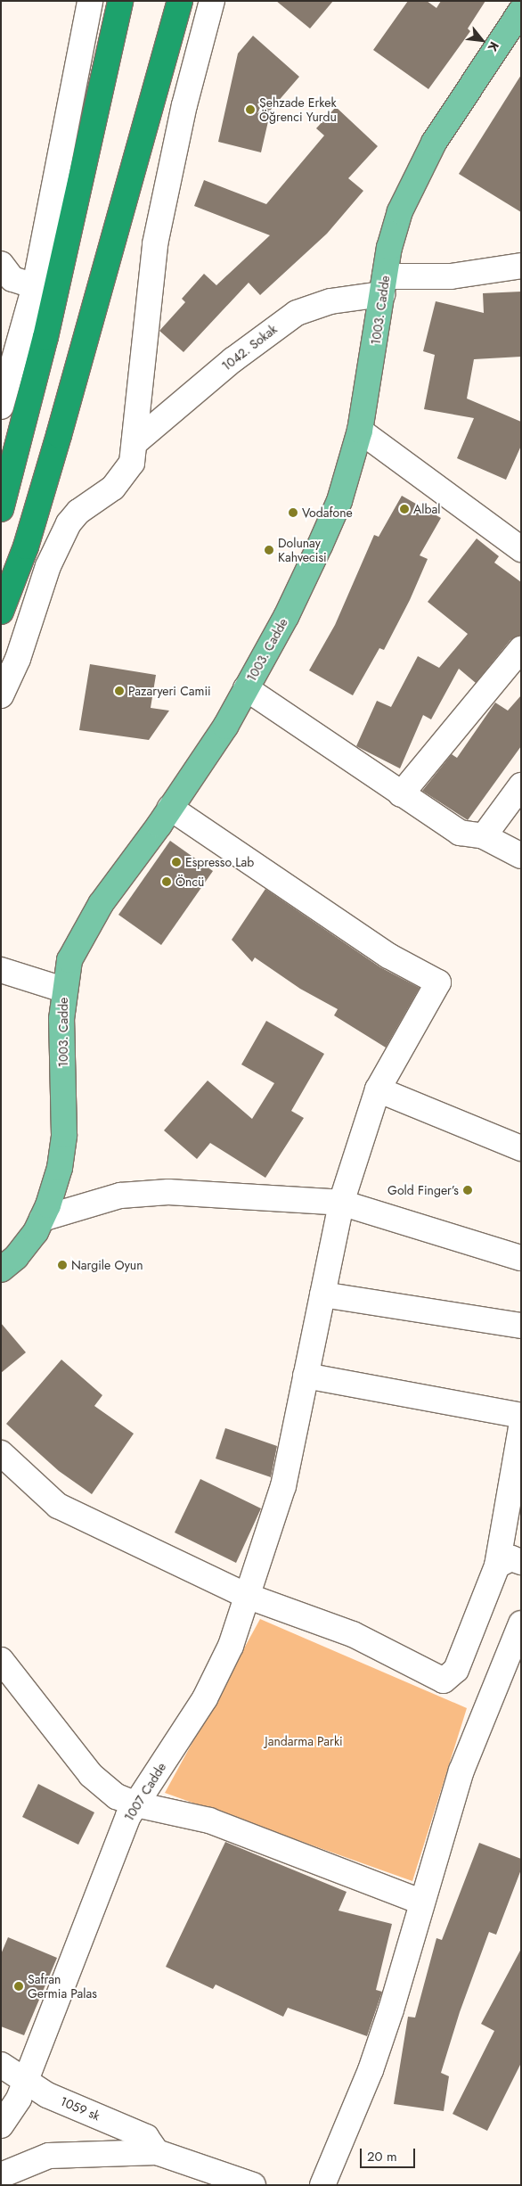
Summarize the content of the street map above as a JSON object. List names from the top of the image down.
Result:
{
  "streets": {
    "main road": ["1003. Cadde"],
    "street": ["1042. Sokak", "1007 Cadde", "1059 sk"]
  },
  "crossings": [
    ["1003. Cadde", "1042. Sokak"],
    ["1003. Cadde", "1007 Cadde"],
    ["1007 Cadde", "1059 sk"]
  ],
  "parks": ["Jandarma Parki"],
  "places": [
    "Şehzade Erkek Öğrenci Yurdu",
    "Albal",
    "Vodafone",
    "Dolunay Kahvecisi",
    "Pazaryeri Camii",
    "Espresso Lab",
    "Öncü",
    "Gold Finger’s",
    "Nargile Oyun",
    "Safran Germia Palas"
  ],
  "scale_bar": "20 m",
  "north": "bottom right"
}
